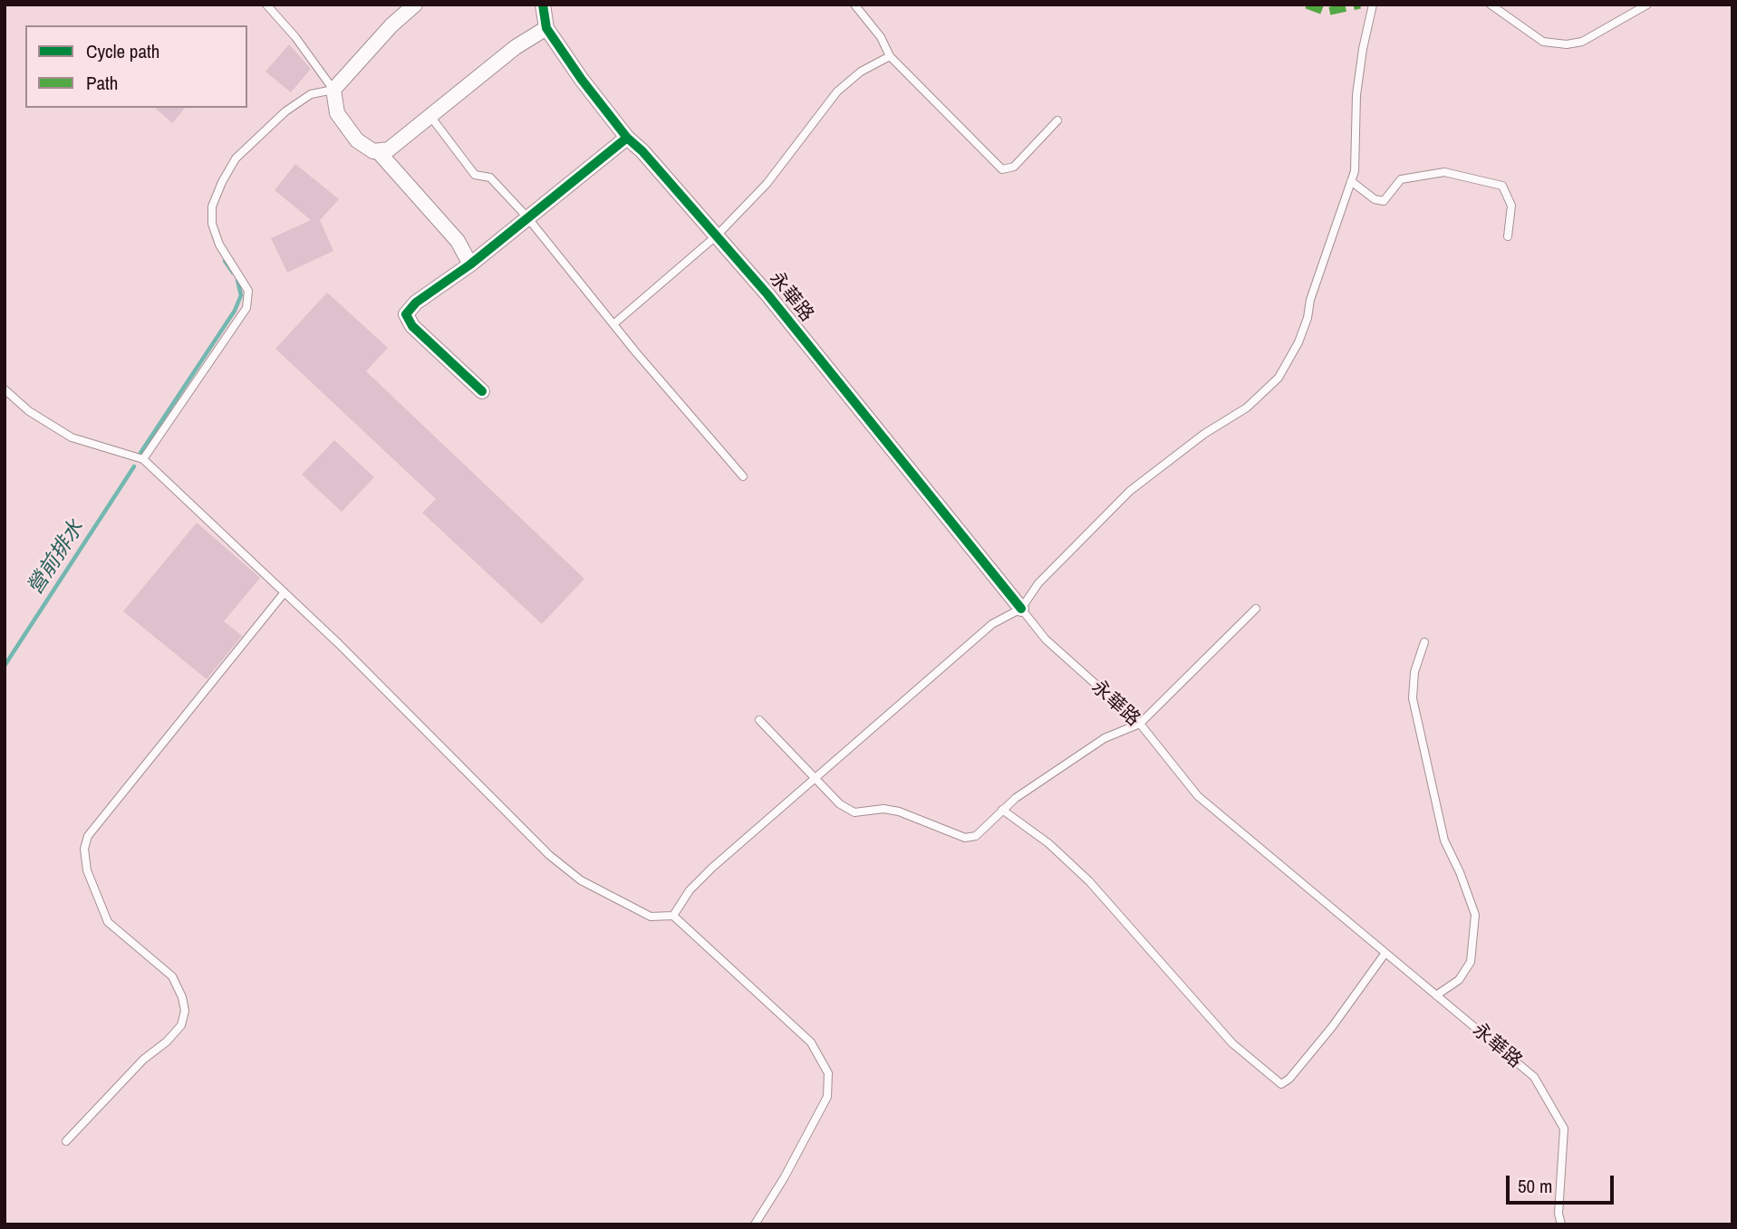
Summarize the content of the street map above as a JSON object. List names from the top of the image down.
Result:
{
  "streets": {
    "street": ["永華路"]
  },
  "water": ["營前排水"],
  "legend": ["Cycle path", "Path"],
  "scale_bar": "50 m"
}
